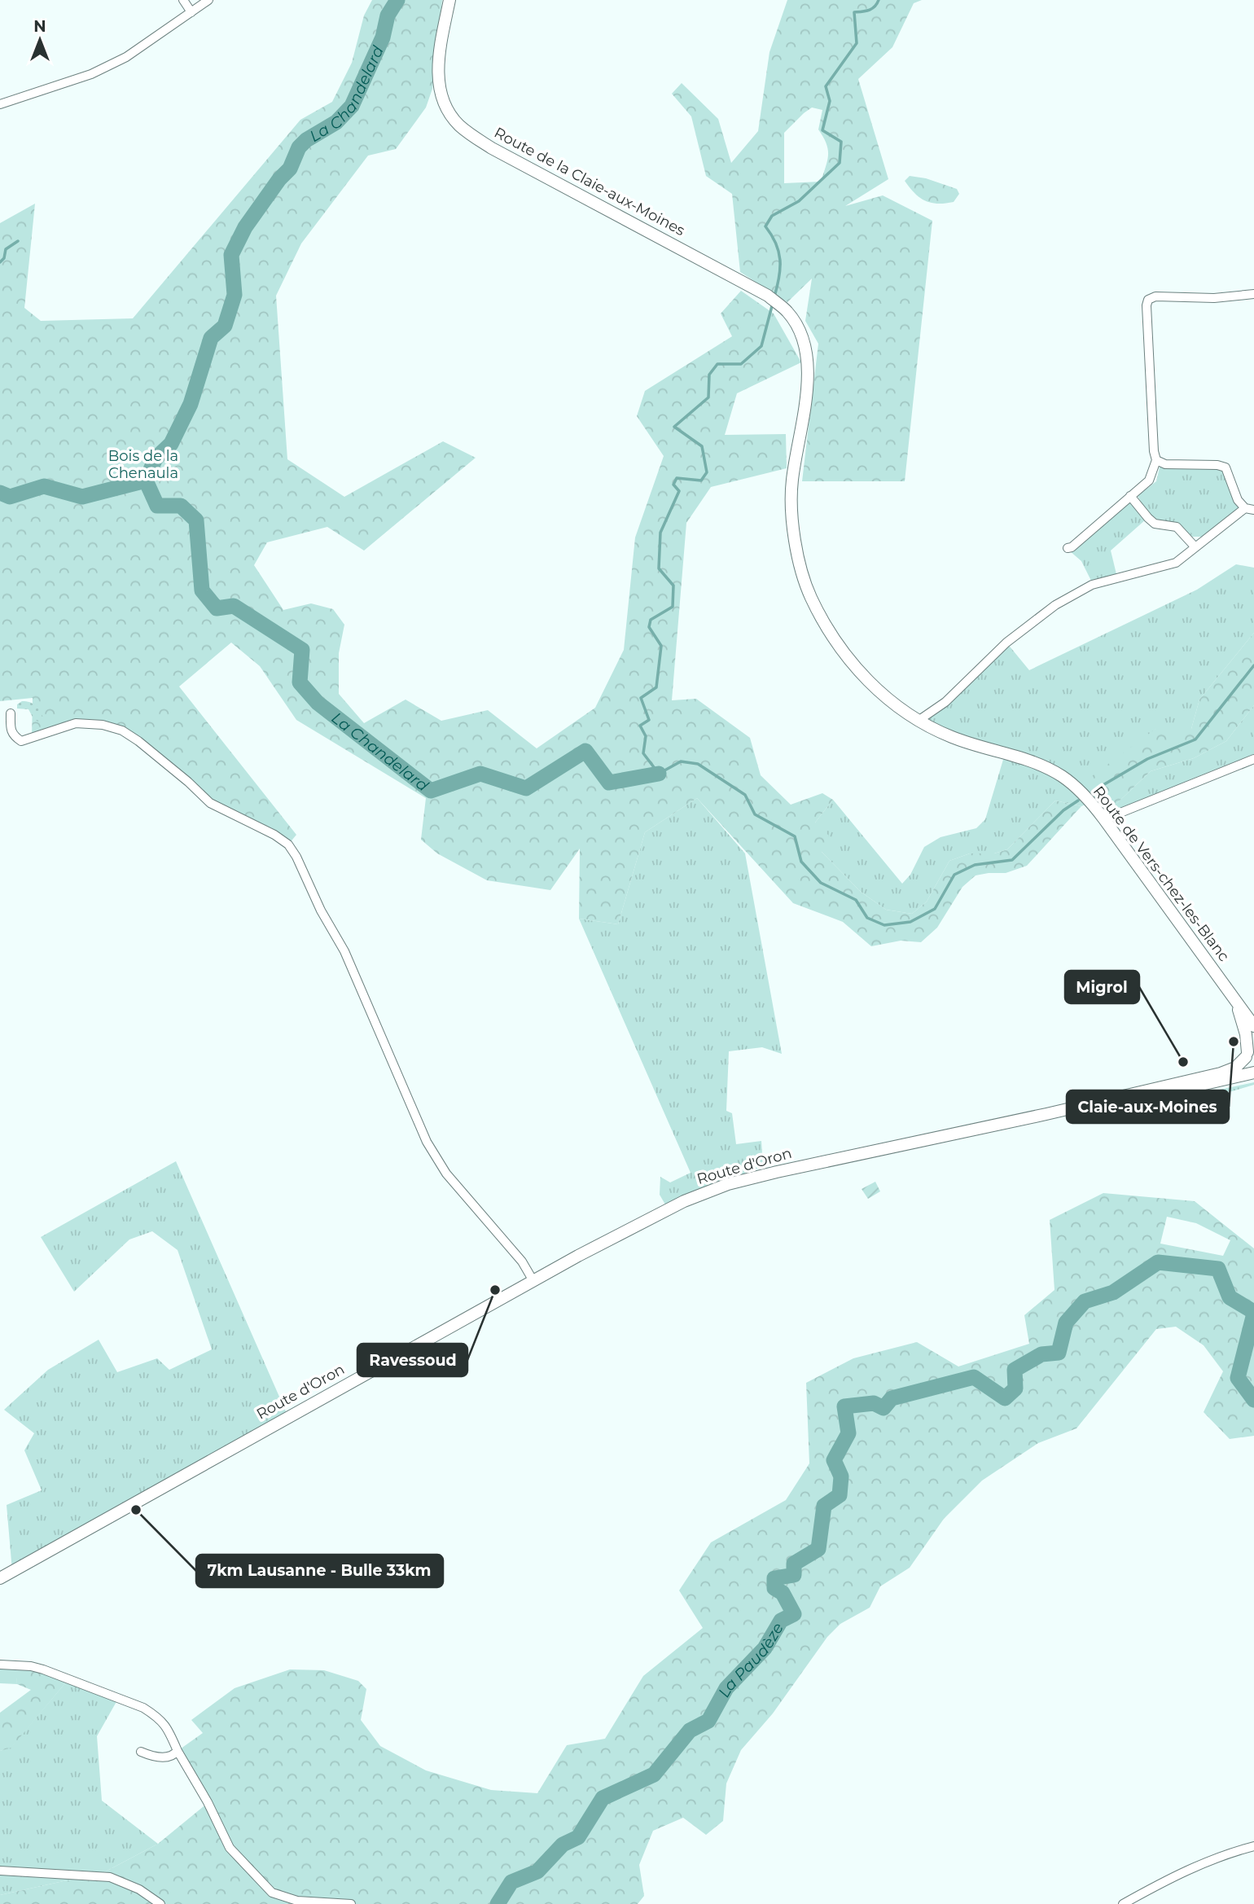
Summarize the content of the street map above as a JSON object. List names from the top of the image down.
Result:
{
  "streets": {
    "main road": ["Route de la Claie-aux-Moines", "Route de Vers-chez-les-Blanc", "Route d'Oron"]
  },
  "crossings": [
    ["Route de la Claie-aux-Moines", "Route de Vers-chez-les-Blanc"]
  ],
  "water": ["La Chandelard", "La Paudèze"],
  "parks": ["Bois de la Chenaula"],
  "places": [
    "Claie-aux-Moines",
    "Migrol",
    "Ravessoud",
    "7km Lausanne - Bulle 33km"
  ],
  "north": "top"
}
